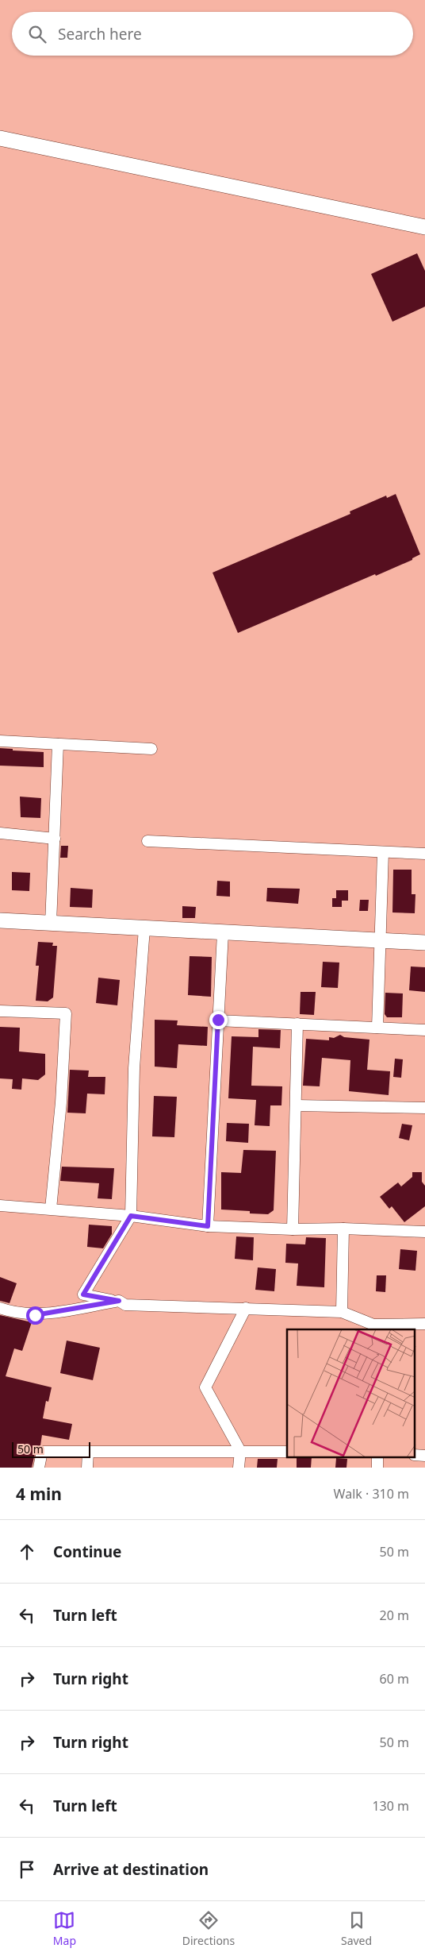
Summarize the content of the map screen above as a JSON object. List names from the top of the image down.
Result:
{
  "scale_bar": "50 m",
  "page": {
    "search": "Search here",
    "scale": "50 m",
    "heading": ["4 min", "Walk · 310 m"],
    "list": [
      ["Continue", "50 m"],
      ["Turn left", "20 m"],
      ["Turn right", "60 m"],
      ["Turn right", "50 m"],
      ["Turn left", "130 m"],
      "Arrive at destination"
    ],
    "nav": ["Map", "Directions", "Saved"]
  }
}
